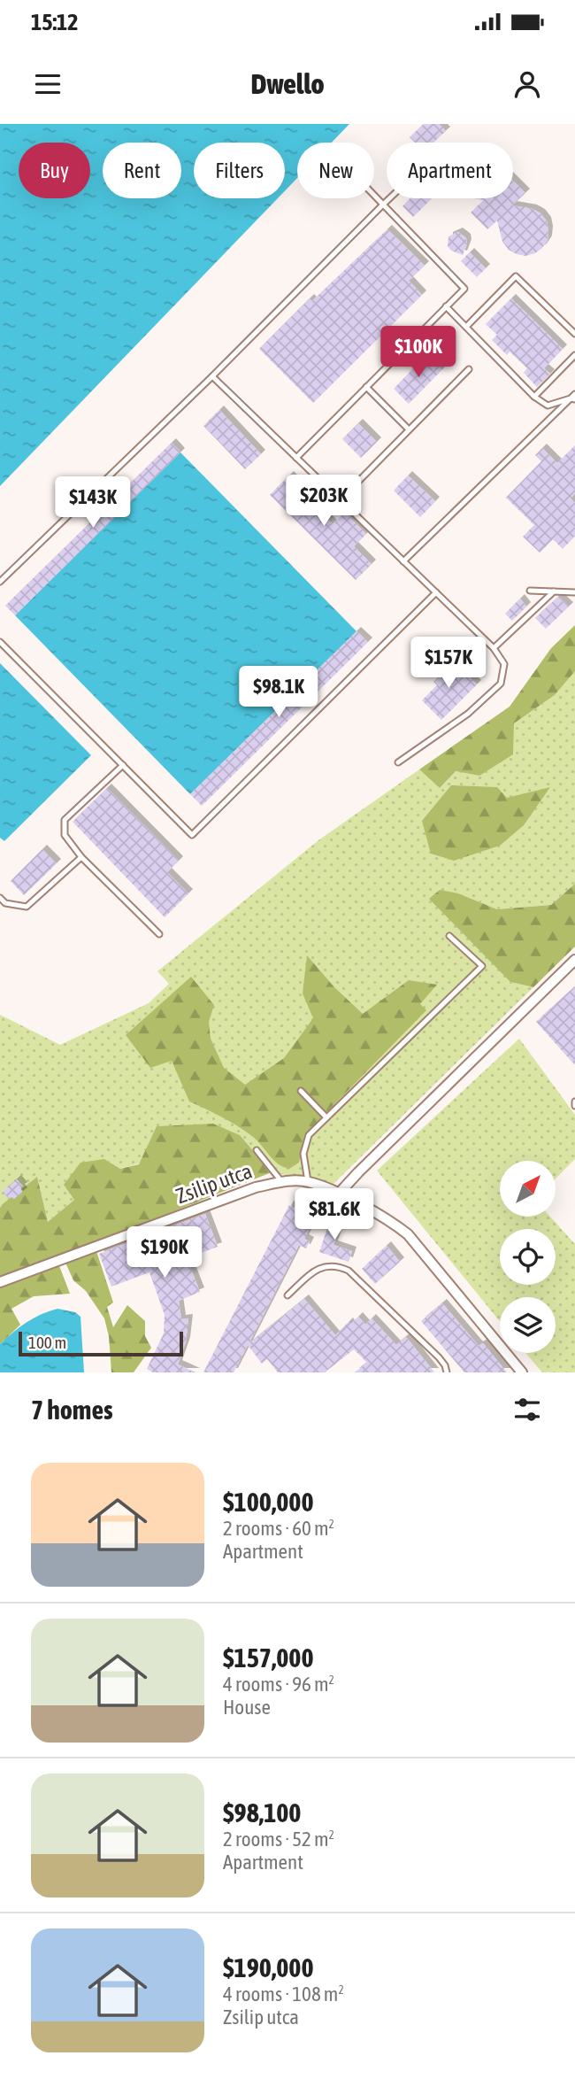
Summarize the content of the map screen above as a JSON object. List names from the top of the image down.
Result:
{
  "streets": {
    "street": ["Zsilip utca"]
  },
  "scale_bar": "100 m",
  "north": "top right",
  "page": {
    "status": "15:12",
    "header": "Dwello",
    "chip": [
      "Buy",
      "Rent",
      "Filters",
      "New",
      "Apartment"
    ],
    "price": [
      "$100K",
      "$203K",
      "$143K",
      "$157K",
      "$98.1K",
      "$81.6K",
      "$190K"
    ],
    "scale": "100 m",
    "heading": "7 homes",
    "list": [
      {
        "name": "$100,000",
        "note": "2 rooms · 60 m² · Apartment"
      },
      {
        "name": "$157,000",
        "note": "4 rooms · 96 m² · House"
      },
      {
        "name": "$98,100",
        "note": "2 rooms · 52 m² · Apartment"
      },
      {
        "name": "$190,000",
        "note": "4 rooms · 108 m² · Zsilip utca"
      }
    ]
  }
}
